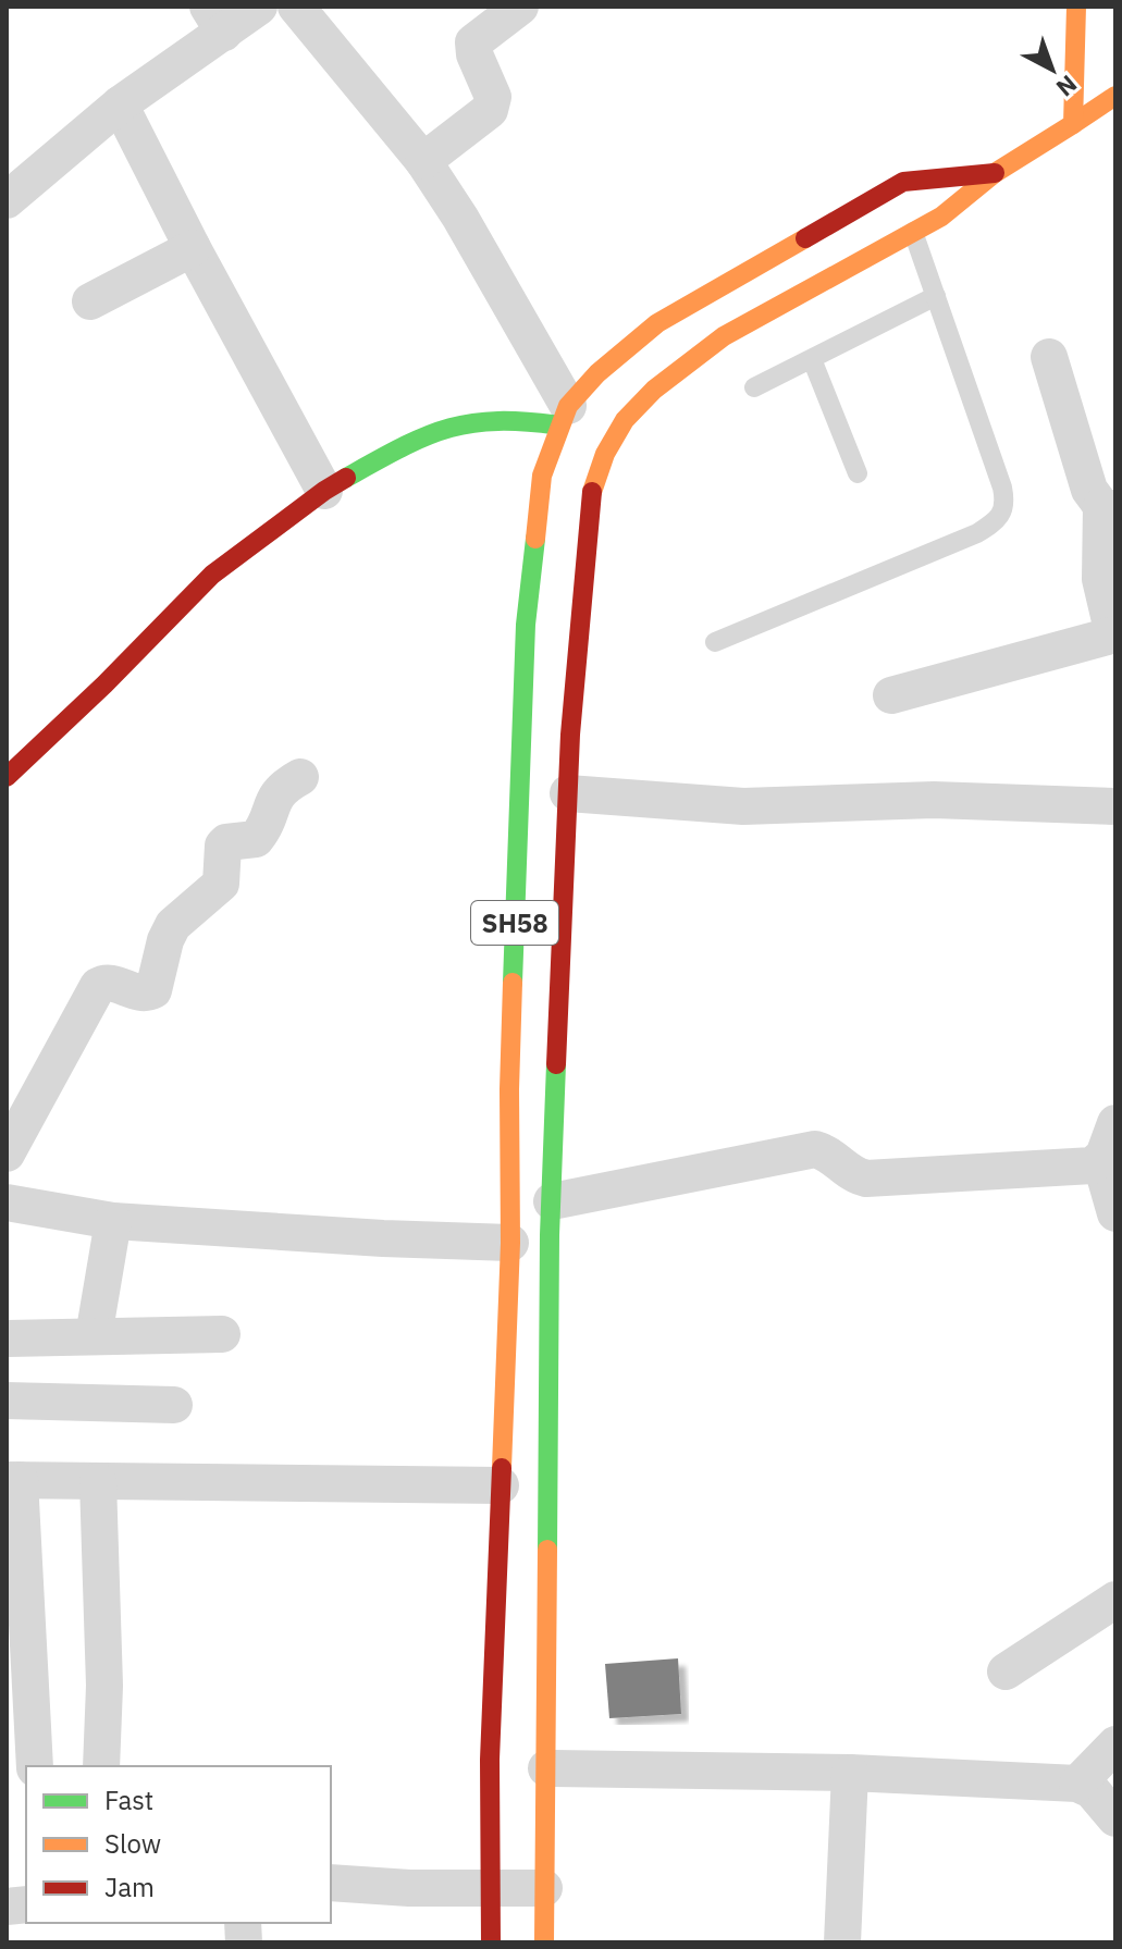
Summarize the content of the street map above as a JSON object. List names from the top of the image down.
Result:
{
  "streets": {
    "main road": ["SH58"]
  },
  "legend": ["Fast", "Slow", "Jam"],
  "north": "bottom right"
}
